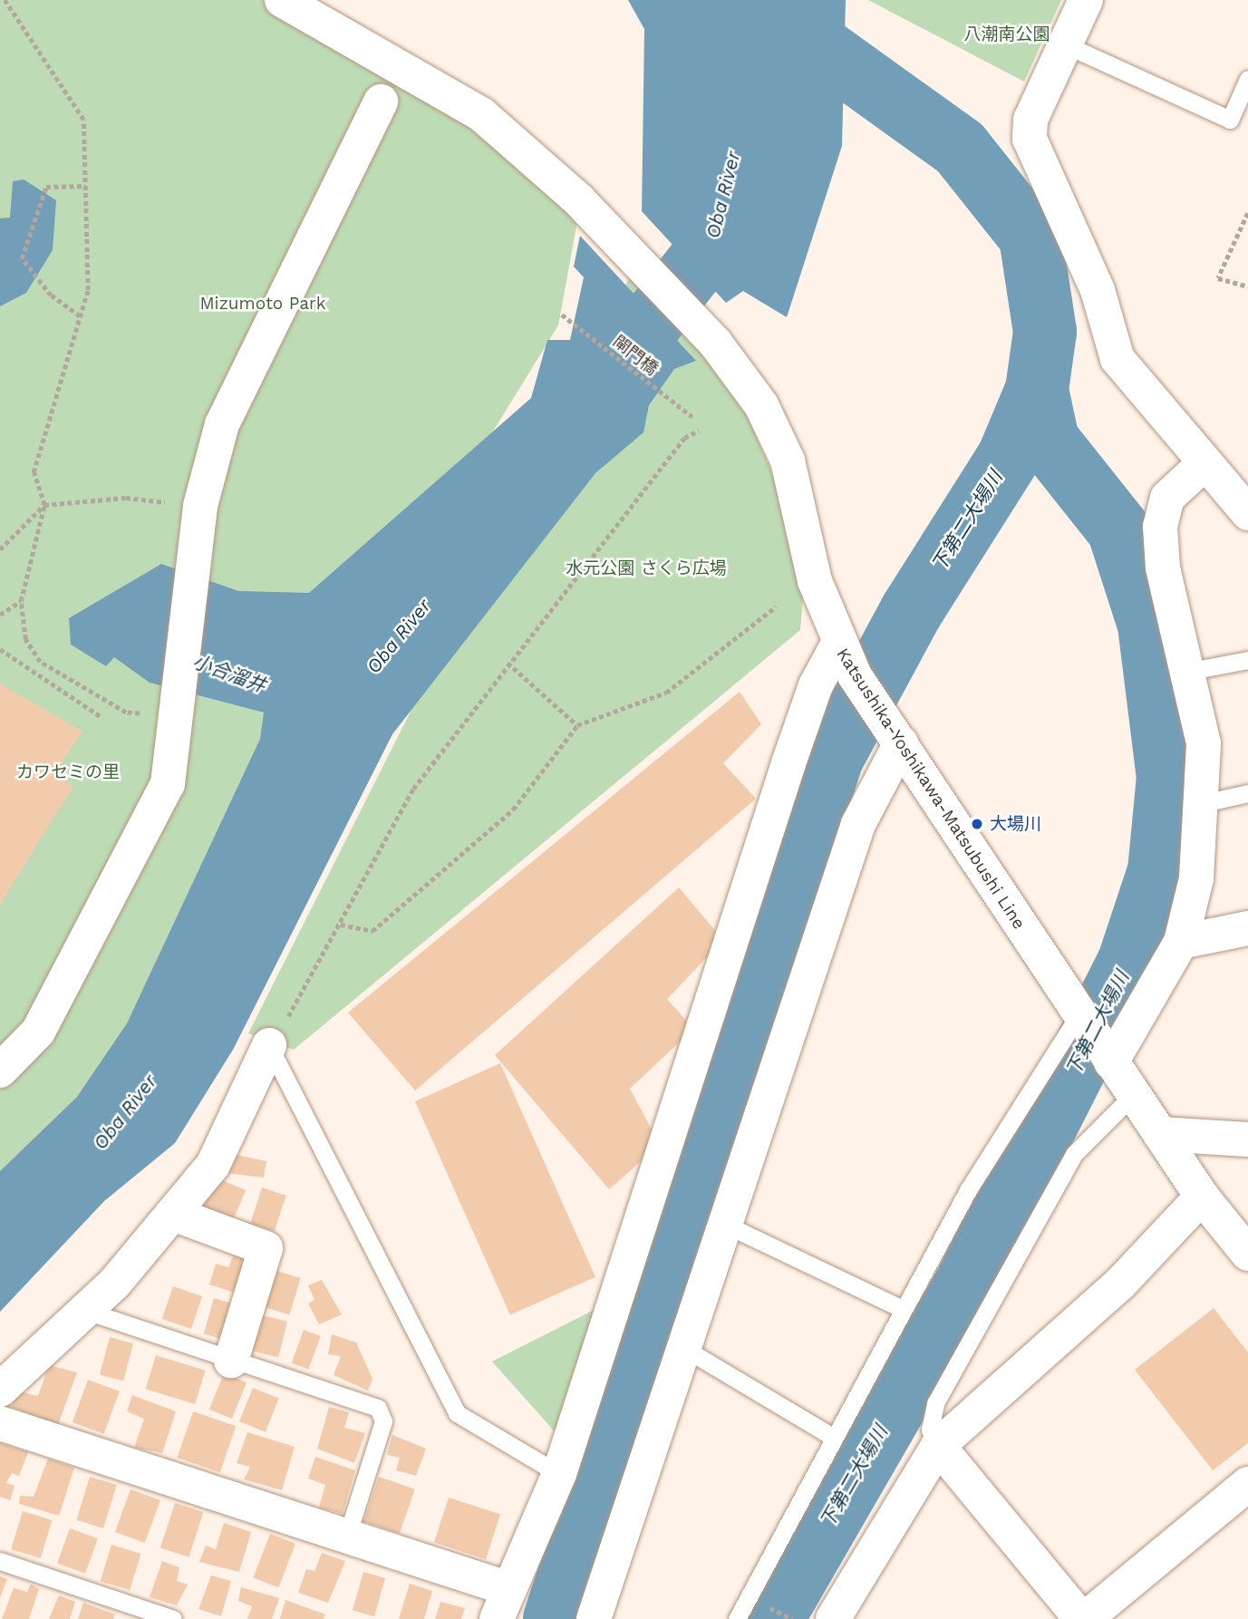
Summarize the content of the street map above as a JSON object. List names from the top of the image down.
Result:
{
  "streets": {
    "street": ["Katsushika-Yoshikawa-Matsubushi Line"],
    "path": ["閘門橋"]
  },
  "water": ["Oba River", "下第二大場川", "小合溜井"],
  "parks": [
    "八潮南公園",
    "Mizumoto Park",
    "水元公園 さくら広場",
    "カワセミの里"
  ],
  "places": ["大場川"]
}
